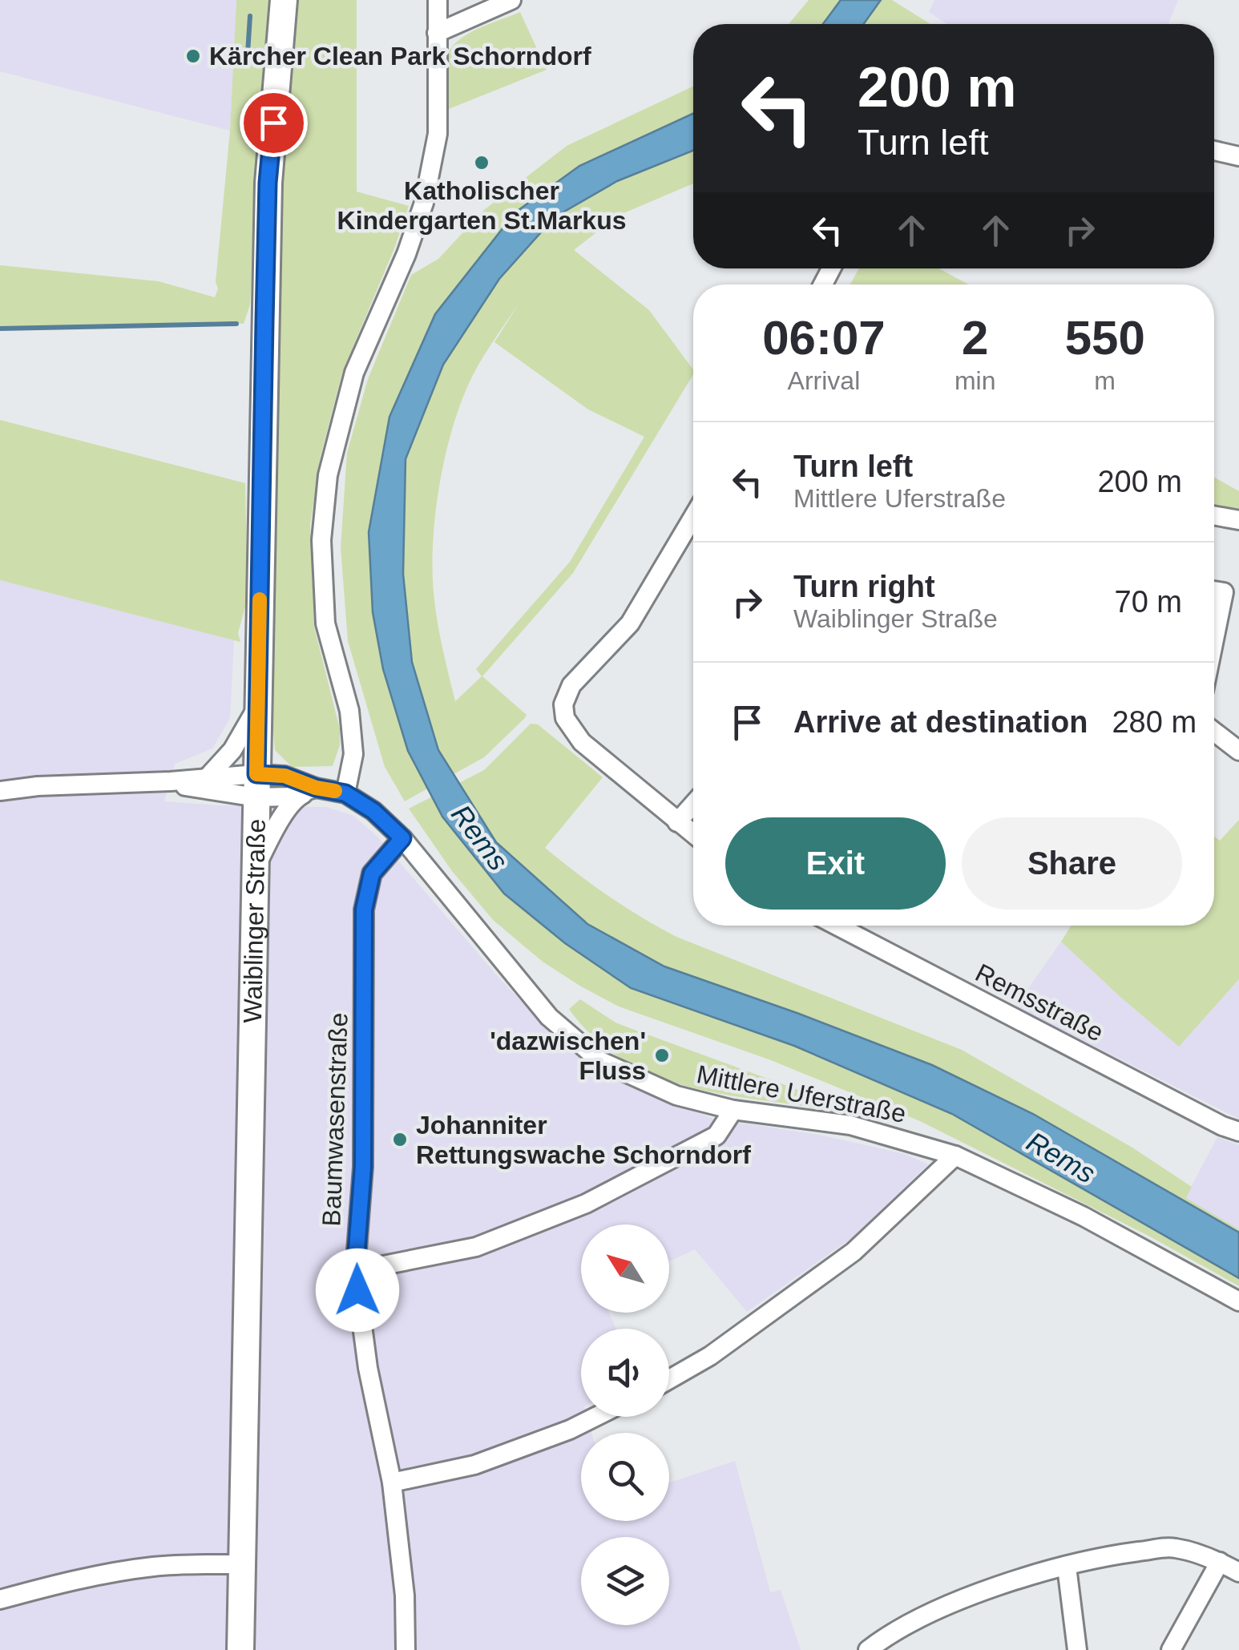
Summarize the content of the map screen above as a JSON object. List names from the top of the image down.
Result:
{
  "streets": {
    "main road": ["Waiblinger Straße"],
    "street": ["Remsstraße", "Mittlere Uferstraße", "Baumwasenstraße"]
  },
  "crossings": [
    ["Waiblinger Straße", "Mittlere Uferstraße"],
    ["Mittlere Uferstraße", "Baumwasenstraße"]
  ],
  "water": ["Rems"],
  "places": [
    "Kärcher Clean Park Schorndorf",
    "Katholischer Kindergarten St.Markus",
    "'dazwischen' Fluss",
    "Johanniter Rettungswache Schorndorf"
  ],
  "north": "top left",
  "page": {
    "turn": ["200 m", "Turn left"],
    "eta": [
      "06:07",
      "Arrival",
      "2",
      "min",
      "550",
      "m"
    ],
    "list": [
      {
        "name": "Turn left",
        "note": "Mittlere Uferstraße",
        "value": "200 m"
      },
      {
        "name": "Turn right",
        "note": "Waiblinger Straße",
        "value": "70 m"
      },
      {
        "name": "Arrive at destination",
        "value": "280 m"
      }
    ],
    "buttons": ["Exit", "Share"]
  }
}
